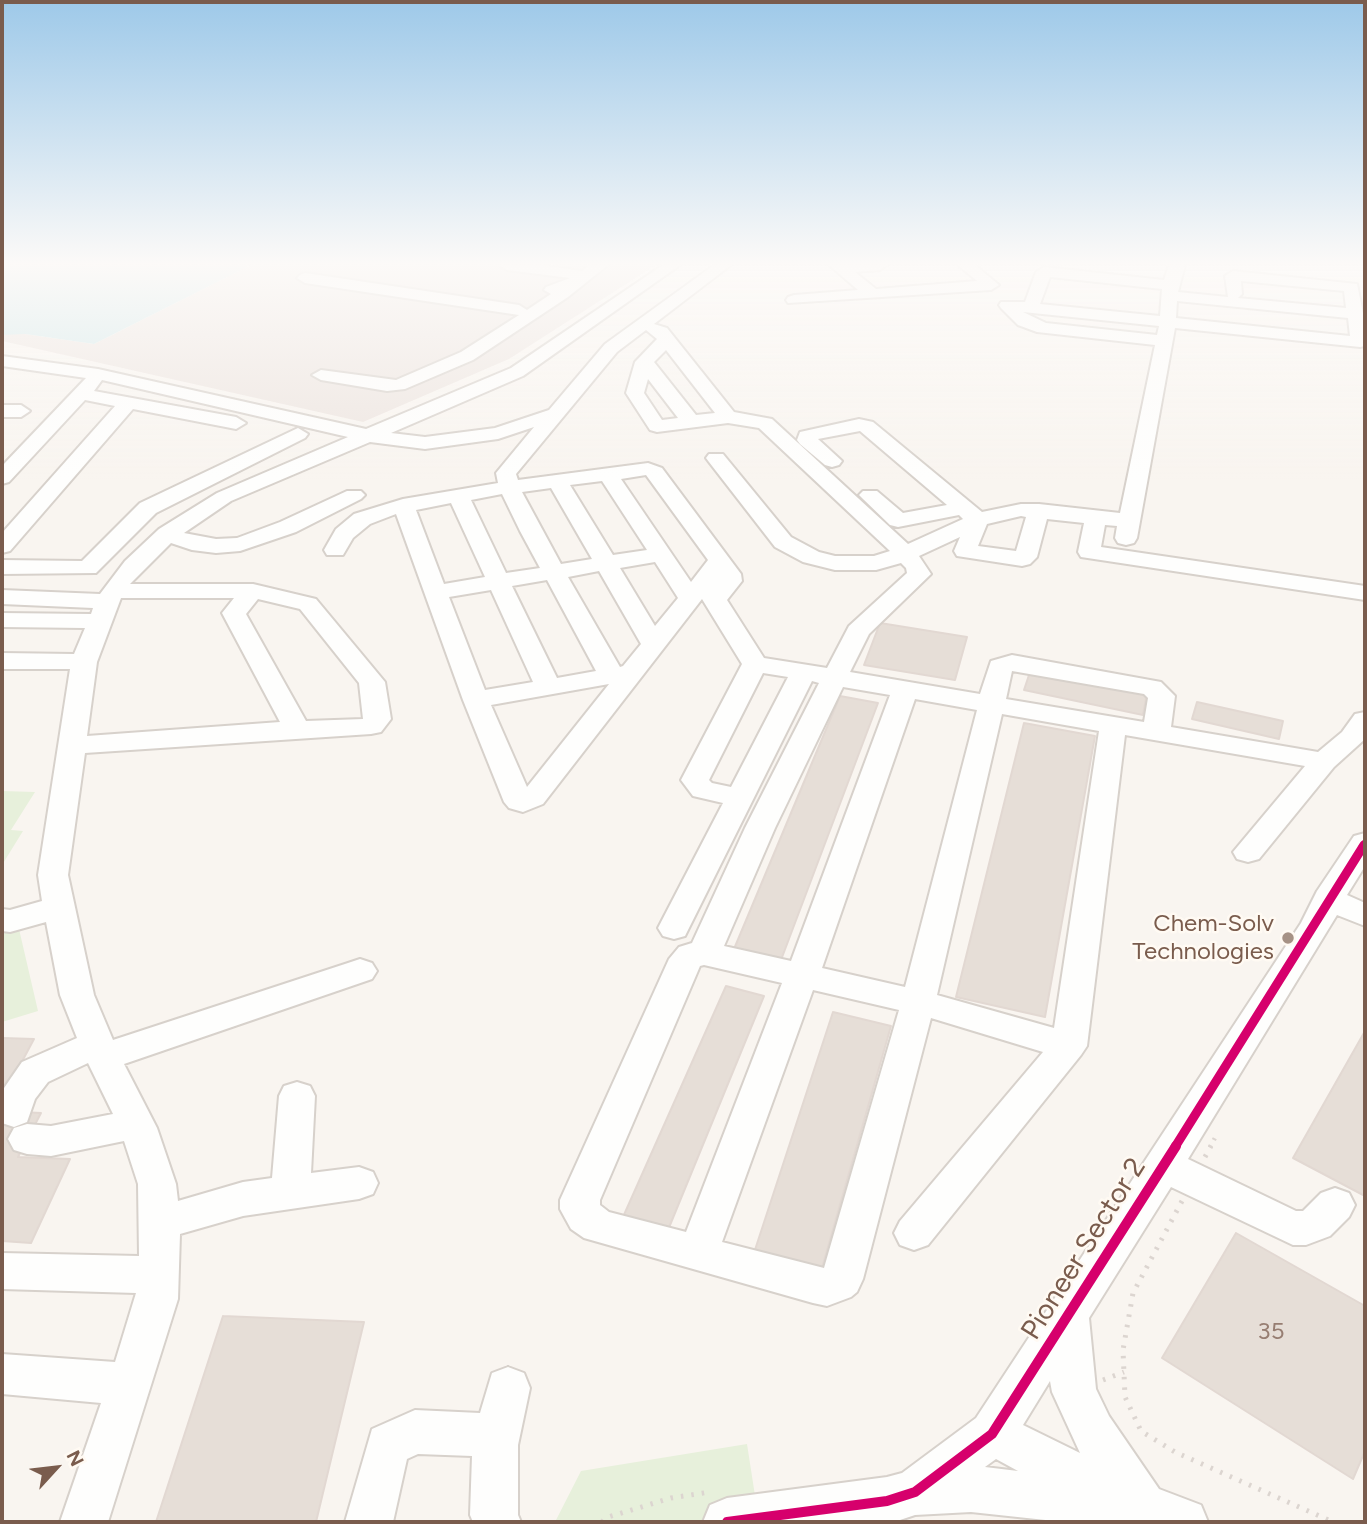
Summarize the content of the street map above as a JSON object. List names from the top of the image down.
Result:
{
  "streets": {
    "street": ["Pioneer Sector 2"]
  },
  "places": ["Chem-Solv Technologies"],
  "house_numbers": ["35"],
  "north": "top right"
}
